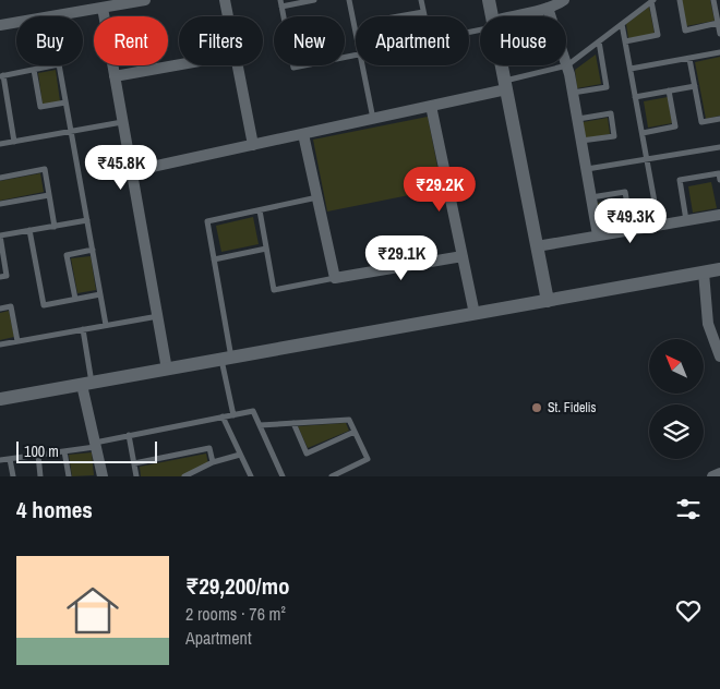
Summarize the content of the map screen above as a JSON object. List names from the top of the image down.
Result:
{
  "places": ["St. Fidelis"],
  "scale_bar": "100 m",
  "north": "top left",
  "page": {
    "chip": [
      "Buy",
      "Rent",
      "Filters",
      "New",
      "Apartment",
      "House"
    ],
    "price": [
      "₹45.8K",
      "₹29.2K",
      "₹49.3K",
      "₹29.1K"
    ],
    "scale": "100 m",
    "heading": "4 homes",
    "list": [
      {
        "name": "₹29,200/mo",
        "note": "2 rooms · 76 m² · Apartment"
      }
    ]
  }
}
